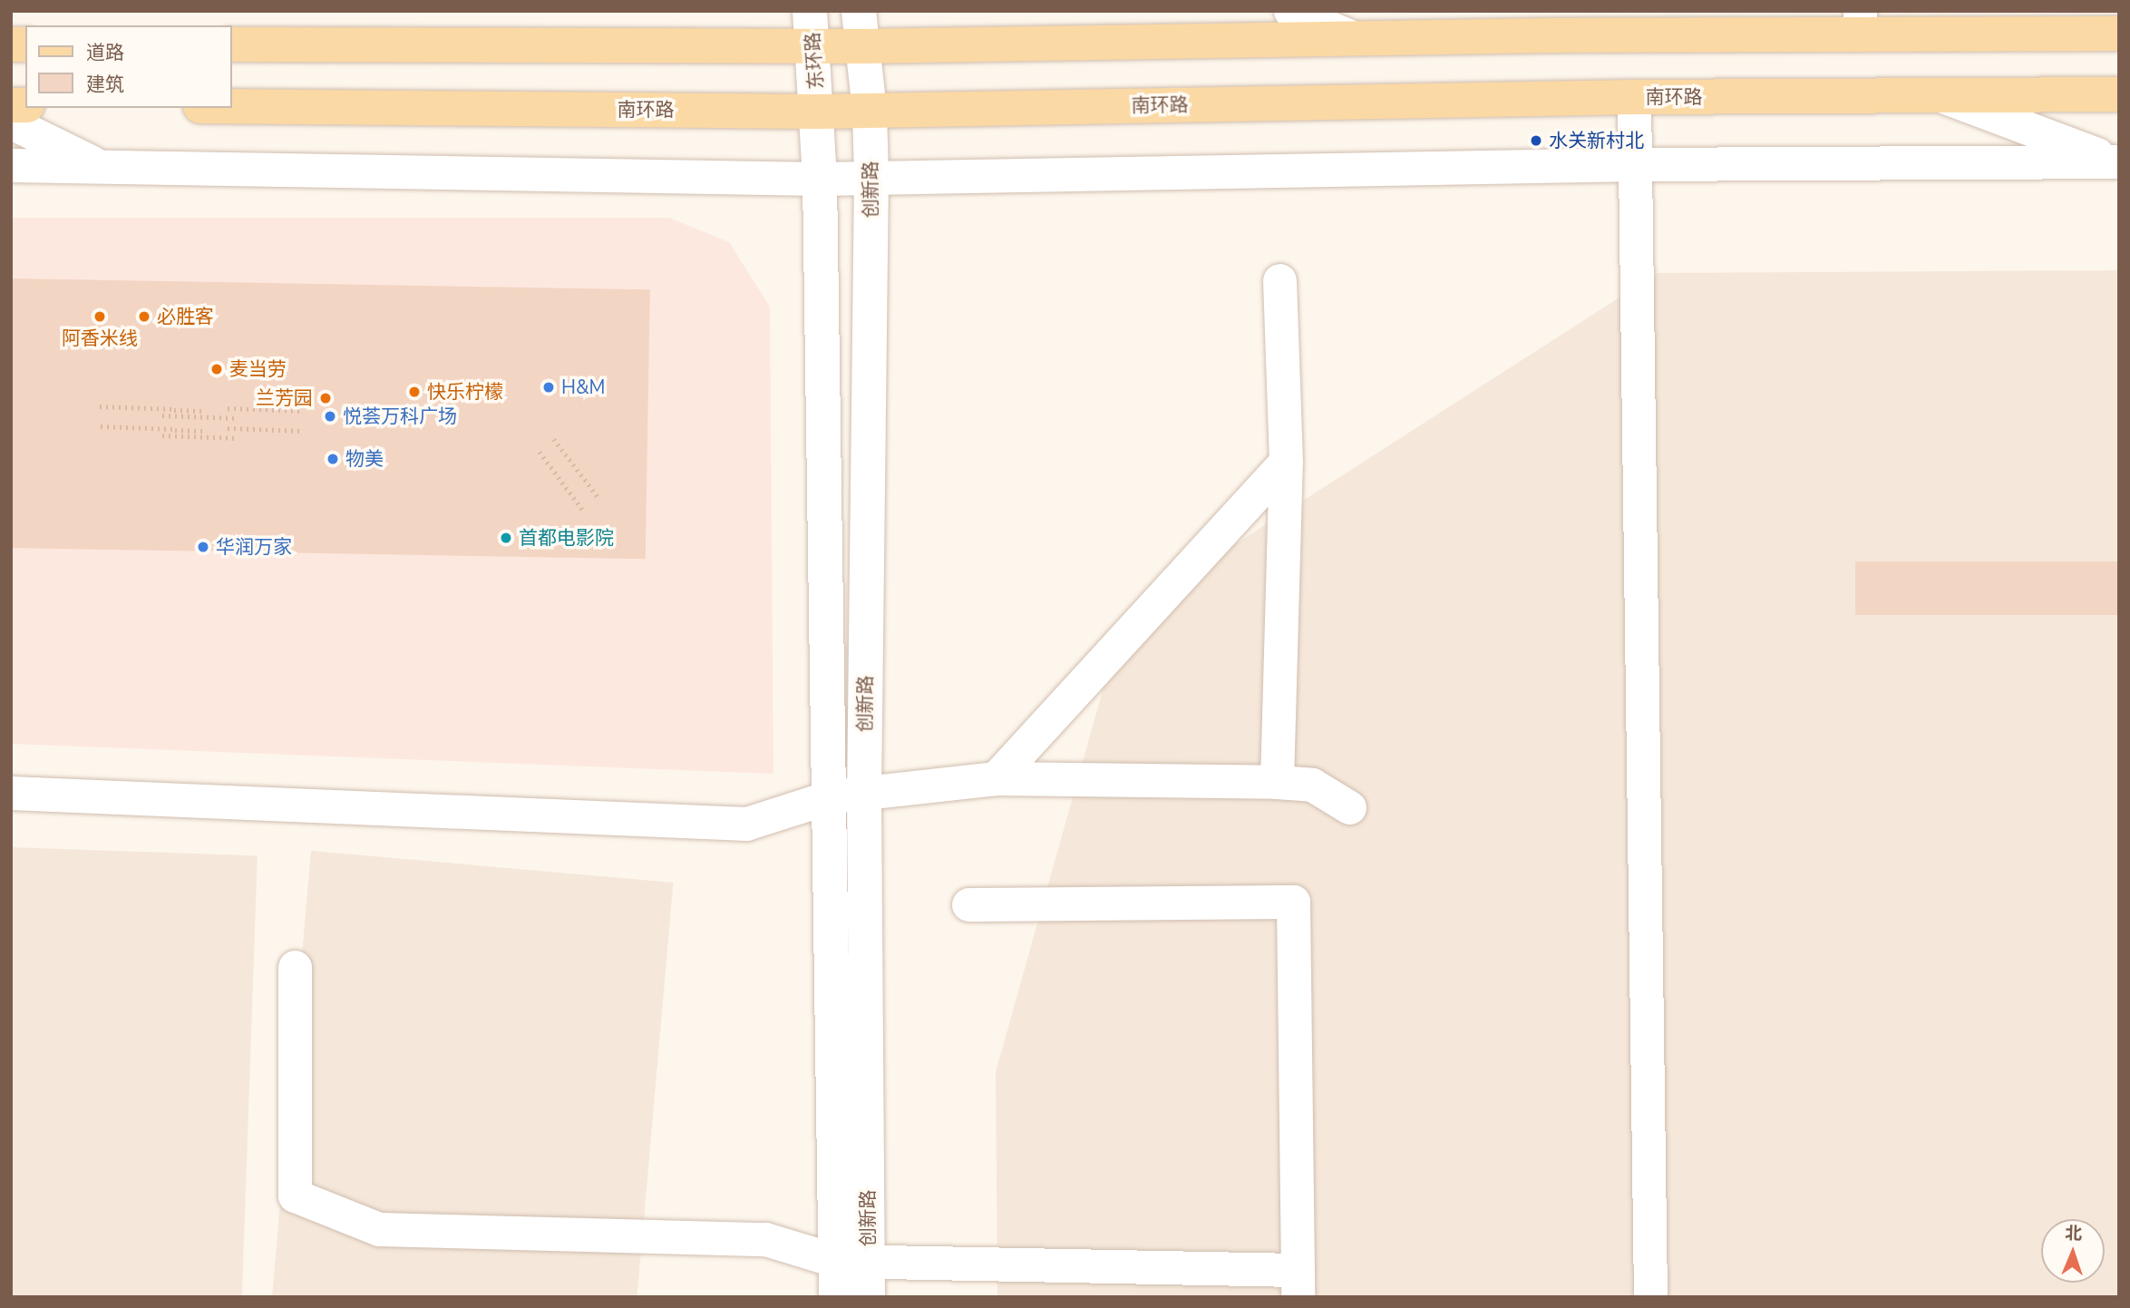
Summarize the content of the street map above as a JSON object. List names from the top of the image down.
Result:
{
  "streets": {
    "main road": ["南环路"],
    "street": ["东环路", "创新路"]
  },
  "crossings": [
    ["东环路", "南环路"],
    ["东环路", "创新路"],
    ["南环路", "创新路"]
  ],
  "places": [
    "水关新村北",
    "阿香米线",
    "必胜客",
    "麦当劳",
    "H&M",
    "快乐柠檬",
    "兰芳园",
    "悦荟万科广场",
    "物美",
    "首都电影院",
    "华润万家"
  ],
  "legend": ["道路", "建筑"],
  "north": "top"
}
